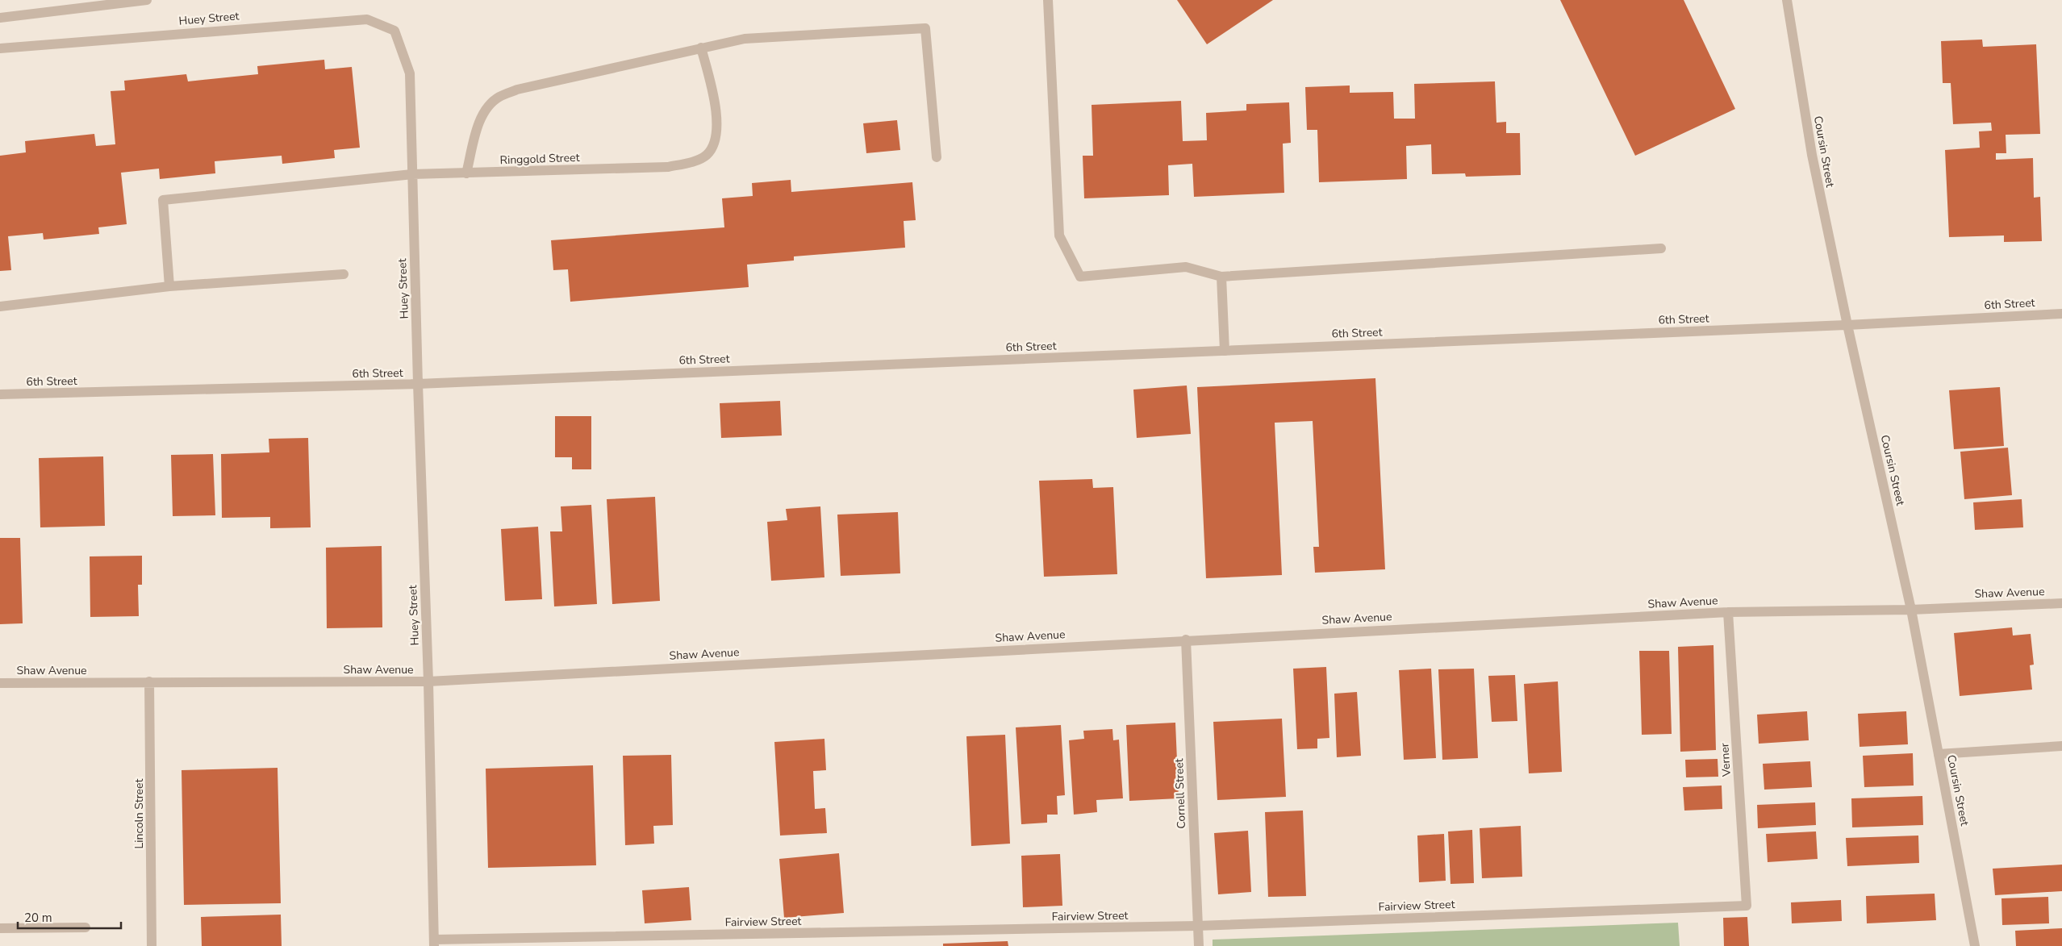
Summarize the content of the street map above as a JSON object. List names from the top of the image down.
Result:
{
  "streets": {
    "street": [
      "Huey Street",
      "Coursin Street",
      "Ringgold Street",
      "6th Street",
      "Shaw Avenue",
      "Verner",
      "Cornell Street",
      "Lincoln Street",
      "Fairview Street"
    ]
  },
  "crossings": [
    ["Huey Street", "Ringgold Street"],
    ["Huey Street", "6th Street"],
    ["Huey Street", "Shaw Avenue"],
    ["Huey Street", "Fairview Street"],
    ["Coursin Street", "6th Street"],
    ["Coursin Street", "Shaw Avenue"],
    ["Shaw Avenue", "Verner"],
    ["Shaw Avenue", "Cornell Street"],
    ["Shaw Avenue", "Lincoln Street"],
    ["Verner", "Fairview Street"],
    ["Cornell Street", "Fairview Street"]
  ],
  "scale_bar": "20 m"
}
